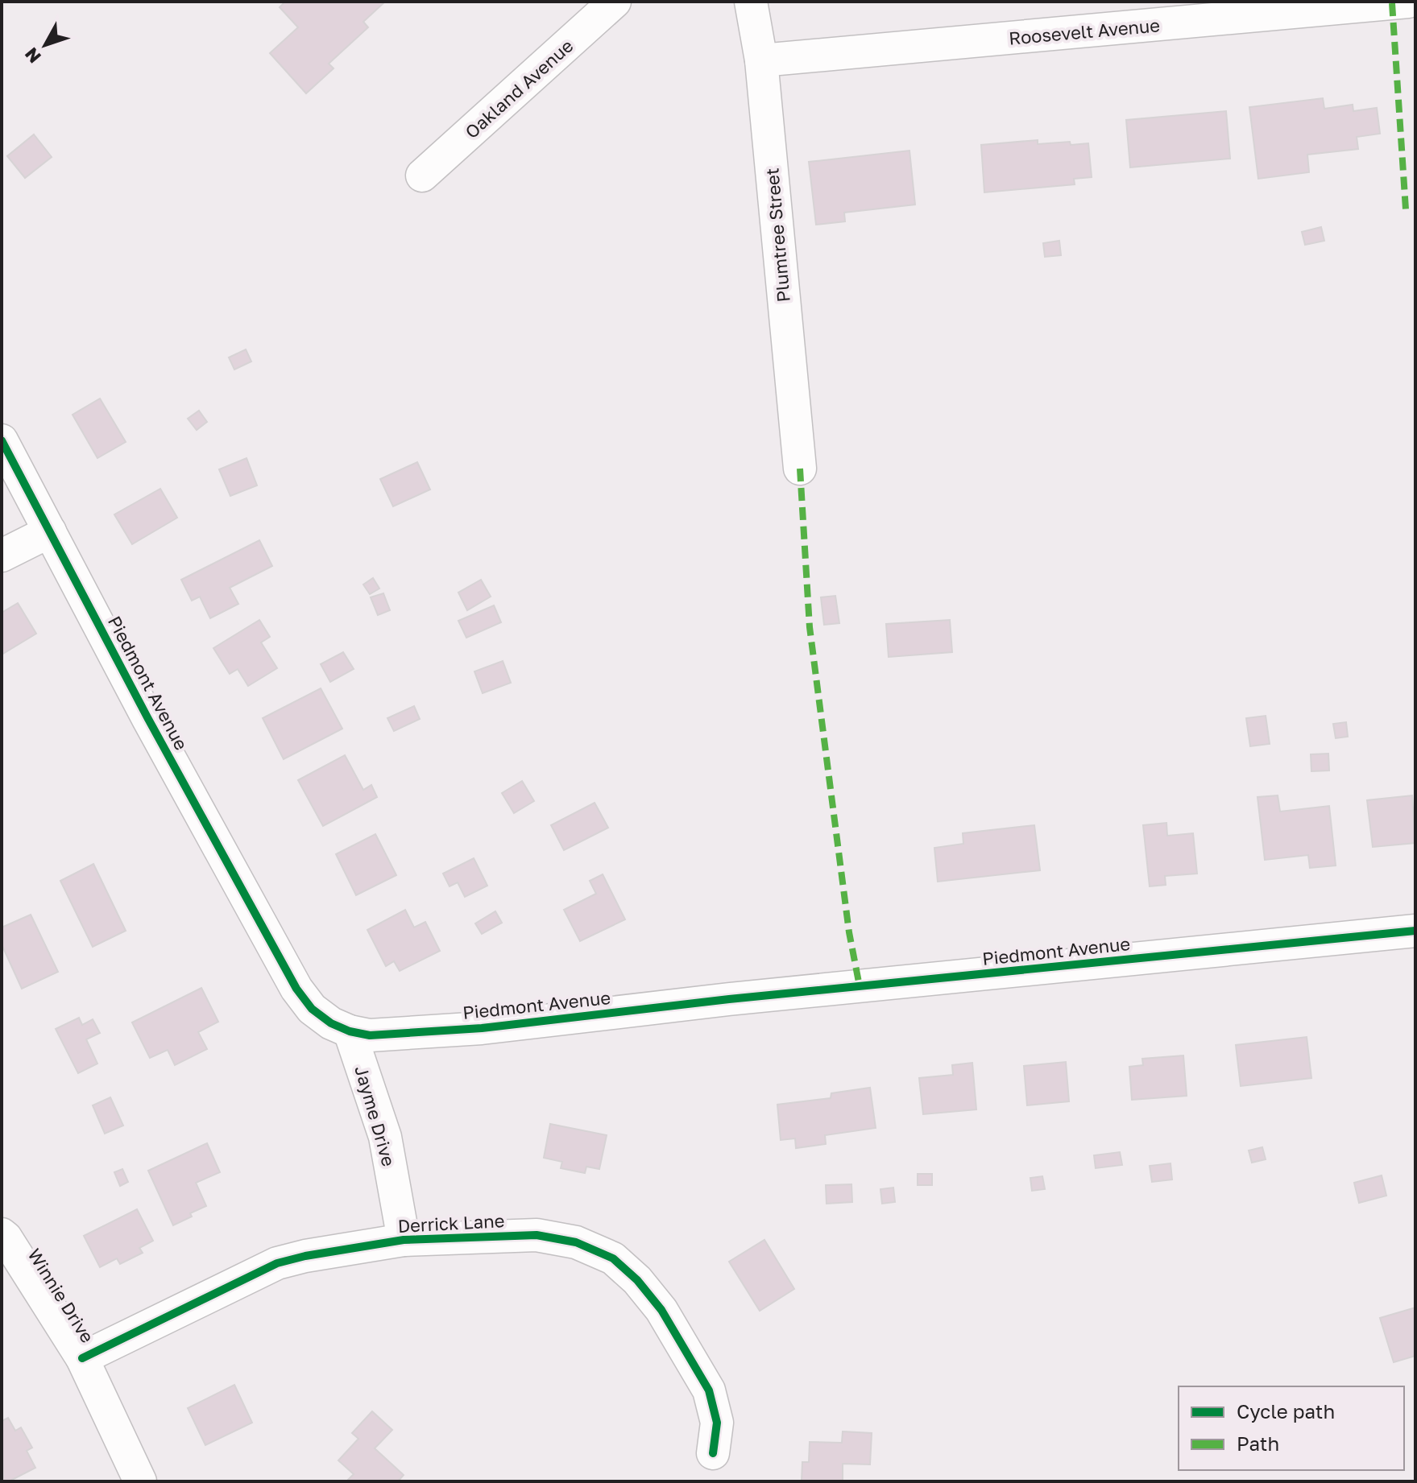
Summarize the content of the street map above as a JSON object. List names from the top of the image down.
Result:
{
  "streets": {
    "street": [
      "Roosevelt Avenue",
      "Oakland Avenue",
      "Plumtree Street",
      "Piedmont Avenue",
      "Jayme Drive",
      "Derrick Lane",
      "Winnie Drive"
    ]
  },
  "crossings": [
    ["Roosevelt Avenue", "Plumtree Street"],
    ["Piedmont Avenue", "Jayme Drive"],
    ["Jayme Drive", "Derrick Lane"],
    ["Derrick Lane", "Winnie Drive"]
  ],
  "legend": ["Cycle path", "Path"],
  "north": "bottom left"
}
